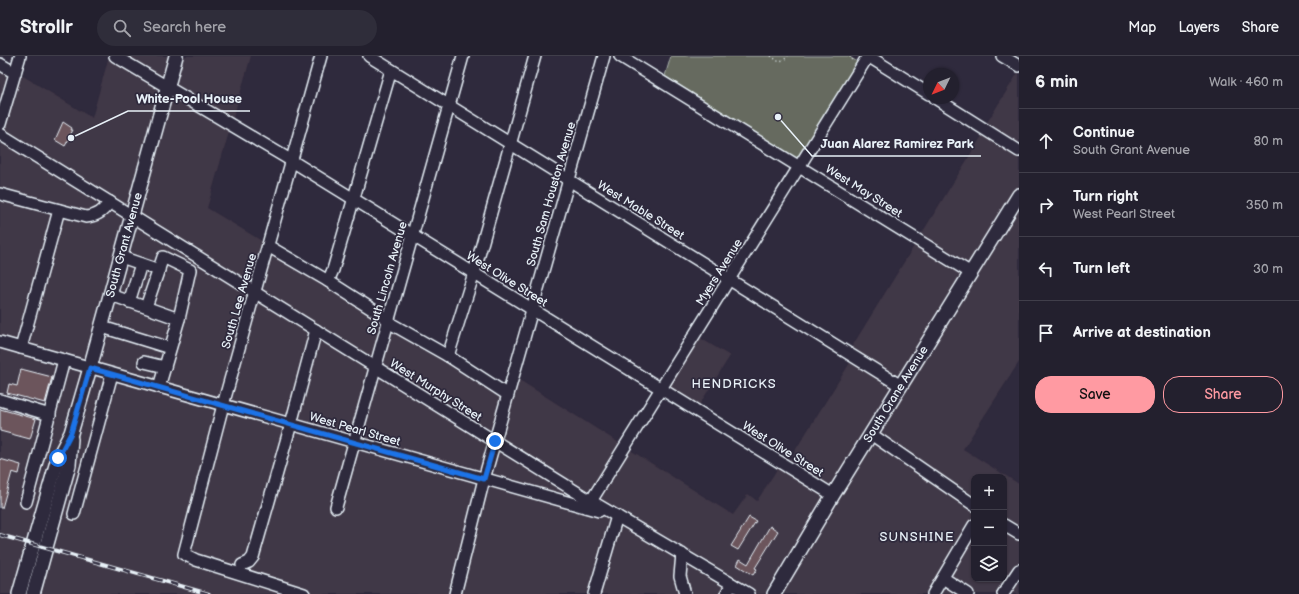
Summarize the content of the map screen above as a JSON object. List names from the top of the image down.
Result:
{
  "streets": {
    "main road": ["South Grant Avenue", "South Crane Avenue"],
    "street": [
      "West May Street",
      "South Sam Houston Avenue",
      "West Mable Street",
      "Myers Avenue",
      "South Lincoln Avenue",
      "West Olive Street",
      "South Lee Avenue",
      "West Murphy Street",
      "West Pearl Street"
    ]
  },
  "crossings": [
    ["West May Street", "Myers Avenue"],
    ["West May Street", "South Crane Avenue"],
    ["South Sam Houston Avenue", "West Mable Street"],
    ["South Sam Houston Avenue", "West Olive Street"],
    ["South Sam Houston Avenue", "West Murphy Street"],
    ["South Sam Houston Avenue", "West Pearl Street"],
    ["West Mable Street", "Myers Avenue"],
    ["West Mable Street", "South Lincoln Avenue"],
    ["West Mable Street", "South Crane Avenue"],
    ["South Grant Avenue", "West Olive Street"],
    ["South Grant Avenue", "West Murphy Street"],
    ["South Grant Avenue", "West Pearl Street"],
    ["Myers Avenue", "West Olive Street"],
    ["Myers Avenue", "West Murphy Street"],
    ["South Lincoln Avenue", "West Olive Street"],
    ["South Lincoln Avenue", "West Murphy Street"],
    ["South Lincoln Avenue", "West Pearl Street"],
    ["West Olive Street", "South Lee Avenue"],
    ["West Olive Street", "South Crane Avenue"],
    ["South Lee Avenue", "West Murphy Street"],
    ["South Lee Avenue", "West Pearl Street"],
    ["West Murphy Street", "West Pearl Street"]
  ],
  "districts": ["HENDRICKS", "SUNSHINE"],
  "places": ["Juan Alarez Ramirez Park", "White-Pool House"],
  "north": "bottom left",
  "page": {
    "header": "Strollr",
    "search": "Search here",
    "nav": ["Map", "Layers", "Share"],
    "heading": ["6 min", "Walk · 460 m"],
    "list": [
      ["Continue", "South Grant Avenue", "80 m"],
      ["Turn right", "West Pearl Street", "350 m"],
      ["Turn left", "30 m"],
      "Arrive at destination"
    ],
    "buttons": ["Save", "Share"],
    "map_buttons": ["+", "−"]
  }
}
